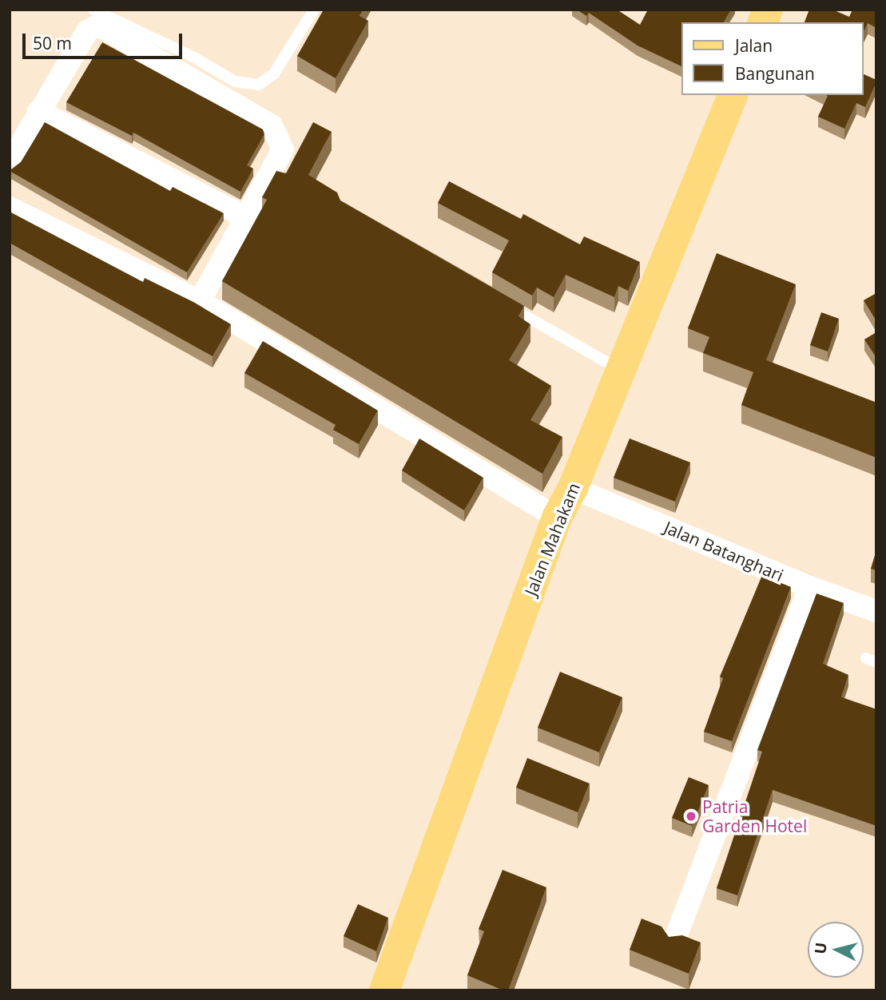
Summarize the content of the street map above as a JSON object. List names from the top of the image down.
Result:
{
  "streets": {
    "main road": ["Jalan Mahakam"],
    "street": ["Jalan Batanghari"]
  },
  "crossings": [
    ["Jalan Mahakam", "Jalan Batanghari"]
  ],
  "places": ["Patria Garden Hotel"],
  "legend": ["Jalan", "Bangunan"],
  "scale_bar": "50 m",
  "north": "left"
}
